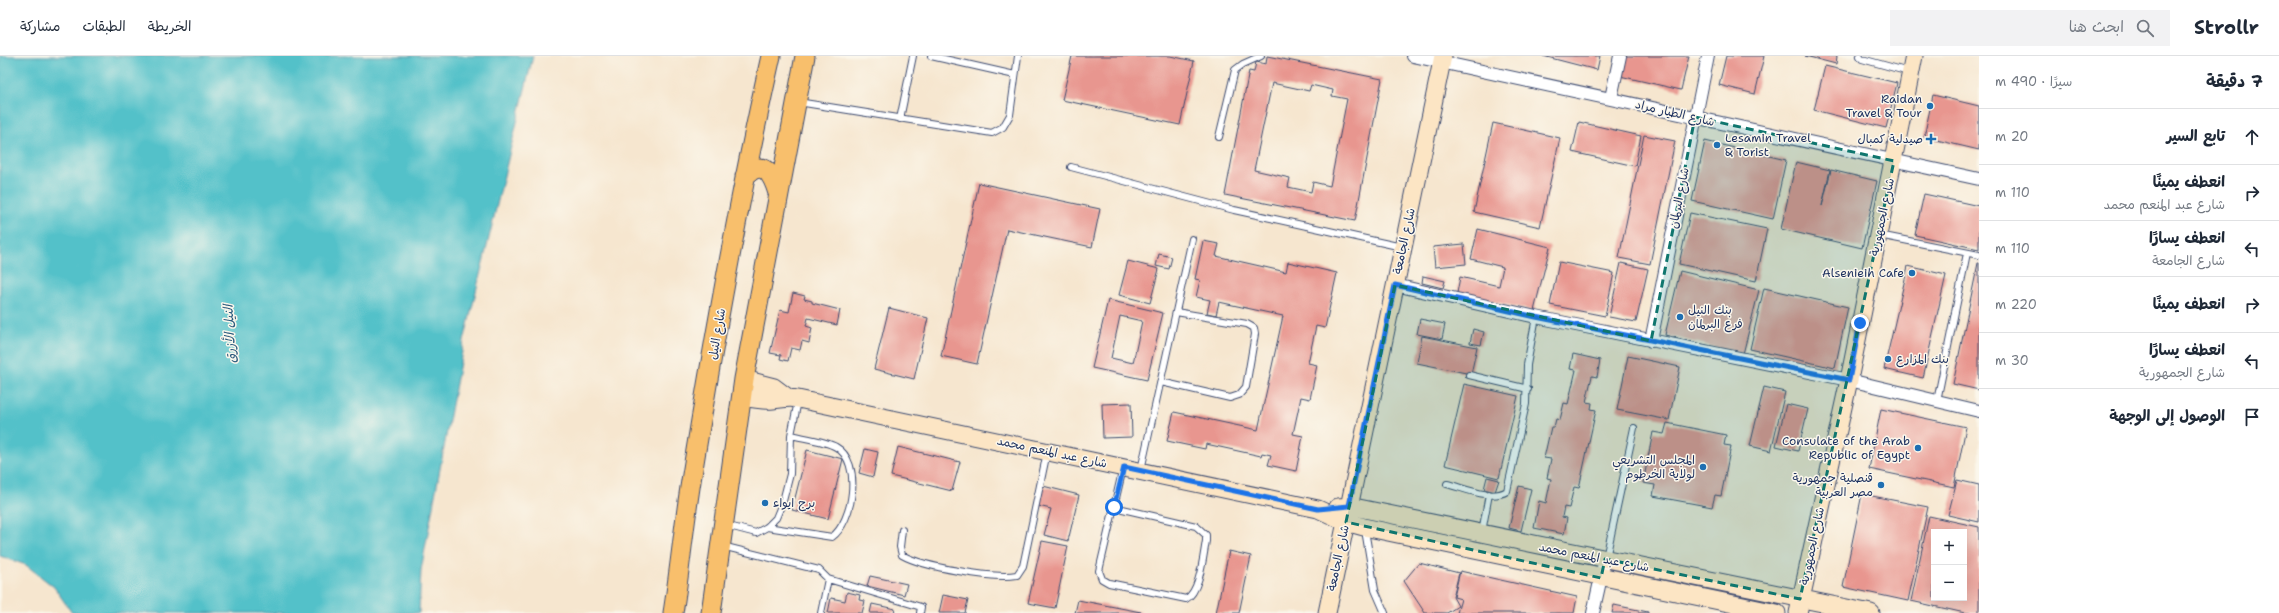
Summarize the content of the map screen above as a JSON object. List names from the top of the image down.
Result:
{
  "streets": {
    "main road": ["شارع النيل"],
    "street": [
      "شارع الطيار مراد",
      "شارع البرلمان",
      "شارع الجمهورية",
      "شارع الجامعة",
      "شارع عبد المنعم محمد"
    ]
  },
  "crossings": [
    ["شارع الطيار مراد", "شارع البرلمان"],
    ["شارع الطيار مراد", "شارع الجمهورية"],
    ["شارع الطيار مراد", "شارع الجامعة"],
    ["شارع الجمهورية", "شارع عبد المنعم محمد"],
    ["شارع الجامعة", "شارع عبد المنعم محمد"]
  ],
  "water": ["النيل الأزرق"],
  "places": {
    "other": [
      "Raidan Travel & Tour",
      "Lesamin Travel & Torist",
      "Alsenieih Cafe",
      "بنك النيل فرع البرلمان",
      "بنك المزارع",
      "Consulate of the Arab Republic of Egypt",
      "المجلس التشريعي لولاية الخرطوم",
      "قنصلية جمهورية مصر العربية",
      "برج ايواء"
    ],
    "health": ["صيدلية كمبال"]
  },
  "page": {
    "header": "Strollr",
    "search": "ابحث هنا",
    "nav": ["الخريطة", "الطبقات", "مشاركة"],
    "heading": ["7 دقيقة", "سيرًا · 490 m"],
    "list": [
      ["تابع السير", "20 m"],
      ["انعطف يمينًا", "شارع عبد المنعم محمد", "110 m"],
      ["انعطف يسارًا", "شارع الجامعة", "110 m"],
      ["انعطف يمينًا", "220 m"],
      ["انعطف يسارًا", "شارع الجمهورية", "30 m"],
      "الوصول إلى الوجهة"
    ],
    "map_buttons": ["+", "−"]
  }
}
